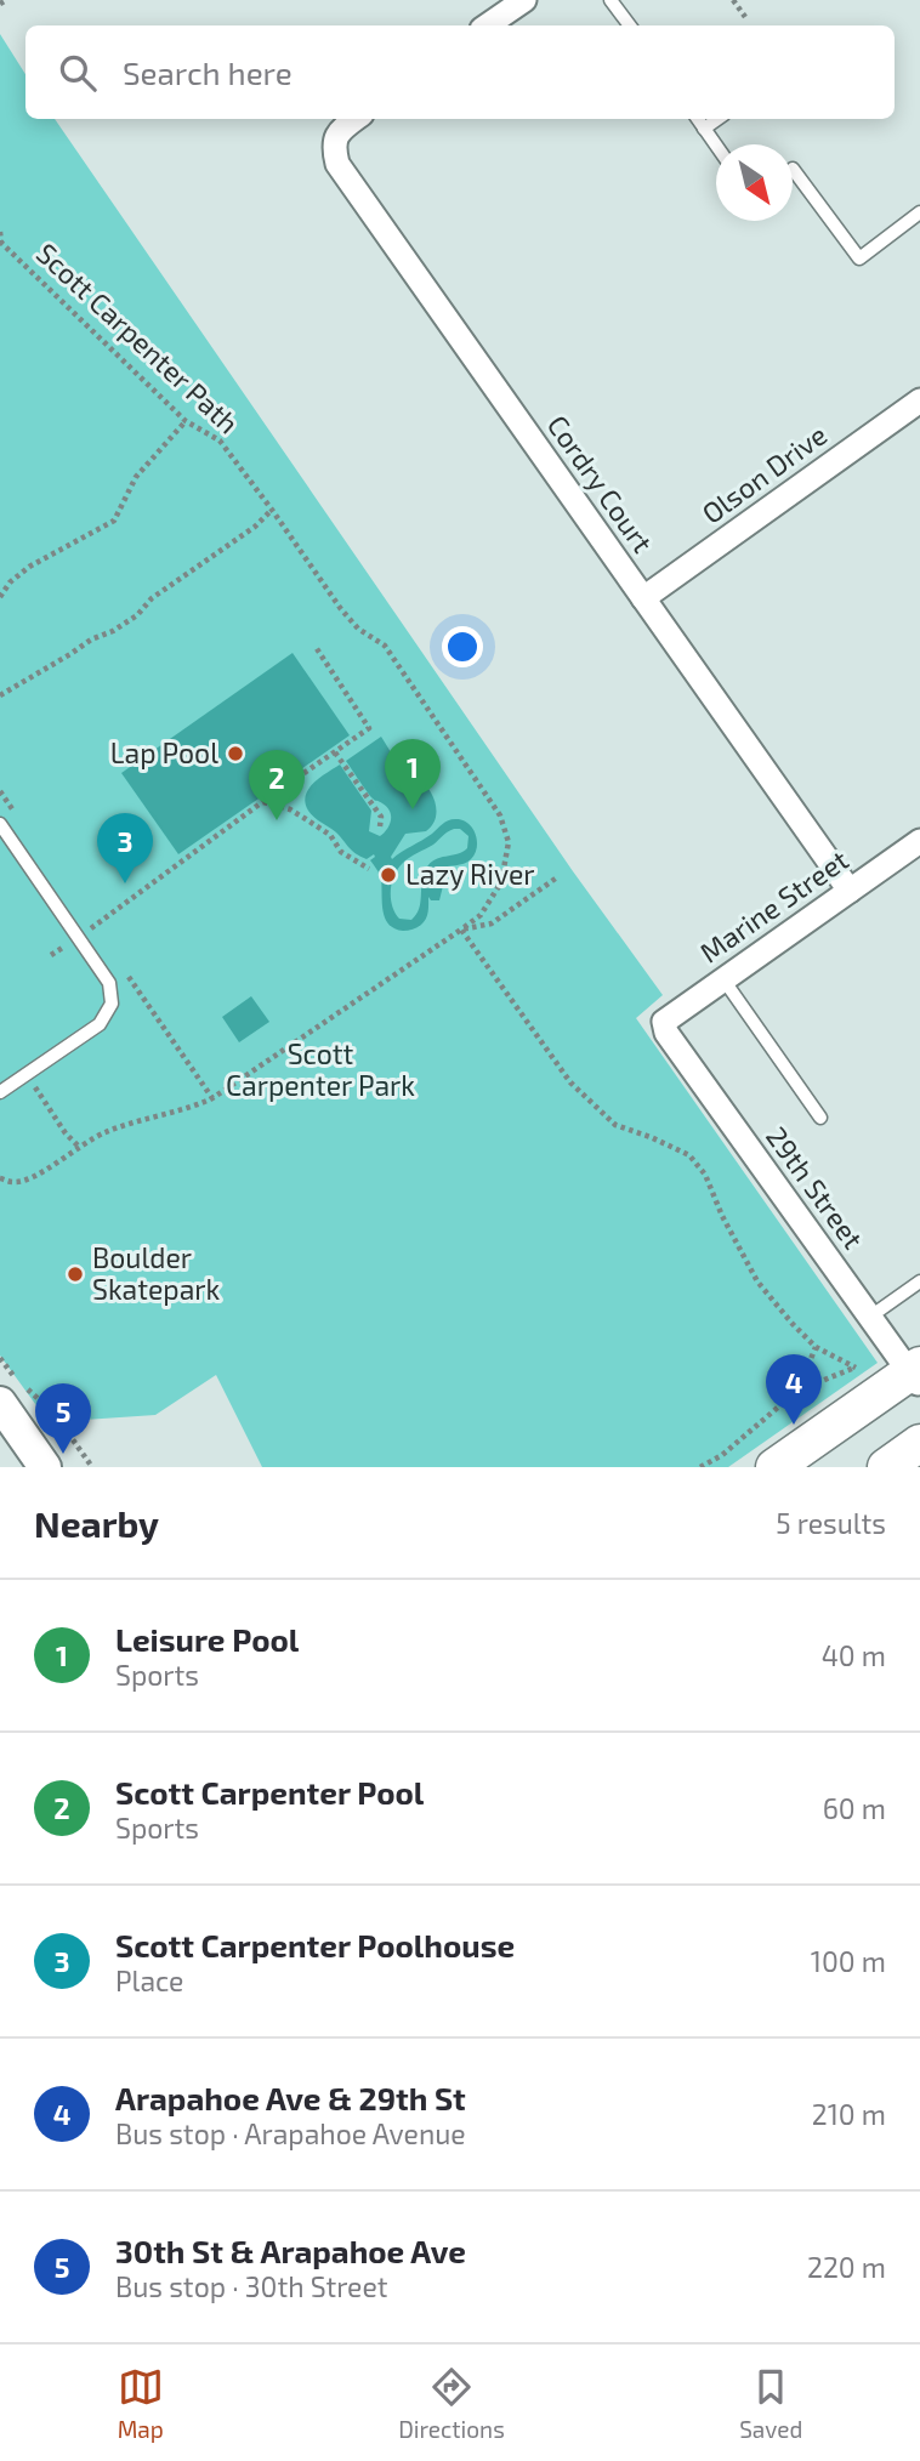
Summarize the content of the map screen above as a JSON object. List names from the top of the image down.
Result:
{
  "streets": {
    "street": [
      "Olson Drive",
      "Cordry Court",
      "Marine Street",
      "29th Street"
    ],
    "path": ["Scott Carpenter Path"]
  },
  "crossings": [
    ["Olson Drive", "Cordry Court"],
    ["Cordry Court", "Marine Street"],
    ["Marine Street", "29th Street"]
  ],
  "parks": ["Scott Carpenter Park"],
  "places": ["Lap Pool", "Lazy River", "Boulder Skatepark"],
  "north": "bottom right",
  "page": {
    "search": "Search here",
    "pins": [
      "1",
      "2",
      "3",
      "4",
      "5"
    ],
    "heading": ["Nearby", "5 results"],
    "list": [
      {
        "mark": "1",
        "name": "Leisure Pool",
        "note": "Sports",
        "value": "40 m"
      },
      {
        "mark": "2",
        "name": "Scott Carpenter Pool",
        "note": "Sports",
        "value": "60 m"
      },
      {
        "mark": "3",
        "name": "Scott Carpenter Poolhouse",
        "note": "Place",
        "value": "100 m"
      },
      {
        "mark": "4",
        "name": "Arapahoe Ave & 29th St",
        "note": "Bus stop · Arapahoe Avenue",
        "value": "210 m"
      },
      {
        "mark": "5",
        "name": "30th St & Arapahoe Ave",
        "note": "Bus stop · 30th Street",
        "value": "220 m"
      }
    ],
    "nav": ["Map", "Directions", "Saved"]
  }
}
